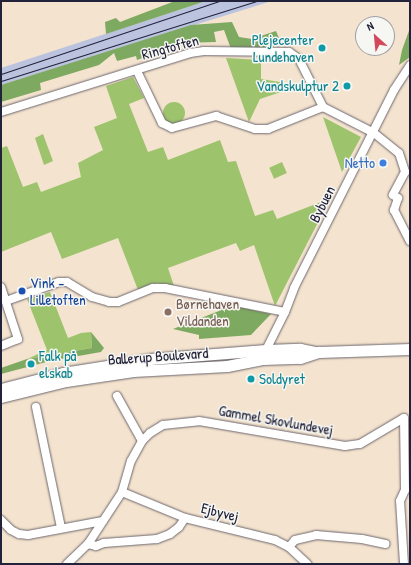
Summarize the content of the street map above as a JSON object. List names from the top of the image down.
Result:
{
  "streets": {
    "street": [
      "Ringtoften",
      "Bybuen",
      "Ballerup Boulevard",
      "Gammel Skovlundevej",
      "Ejbyvej"
    ]
  },
  "crossings": [
    ["Bybuen", "Ballerup Boulevard"],
    ["Gammel Skovlundevej", "Ejbyvej"]
  ],
  "places": [
    "Plejecenter Lundehaven",
    "Vandskulptur 2",
    "Netto",
    "Vink - Lilletoften",
    "Børnehaven Vildanden",
    "Falk på elskab",
    "Soldyret"
  ],
  "north": "top left"
}
